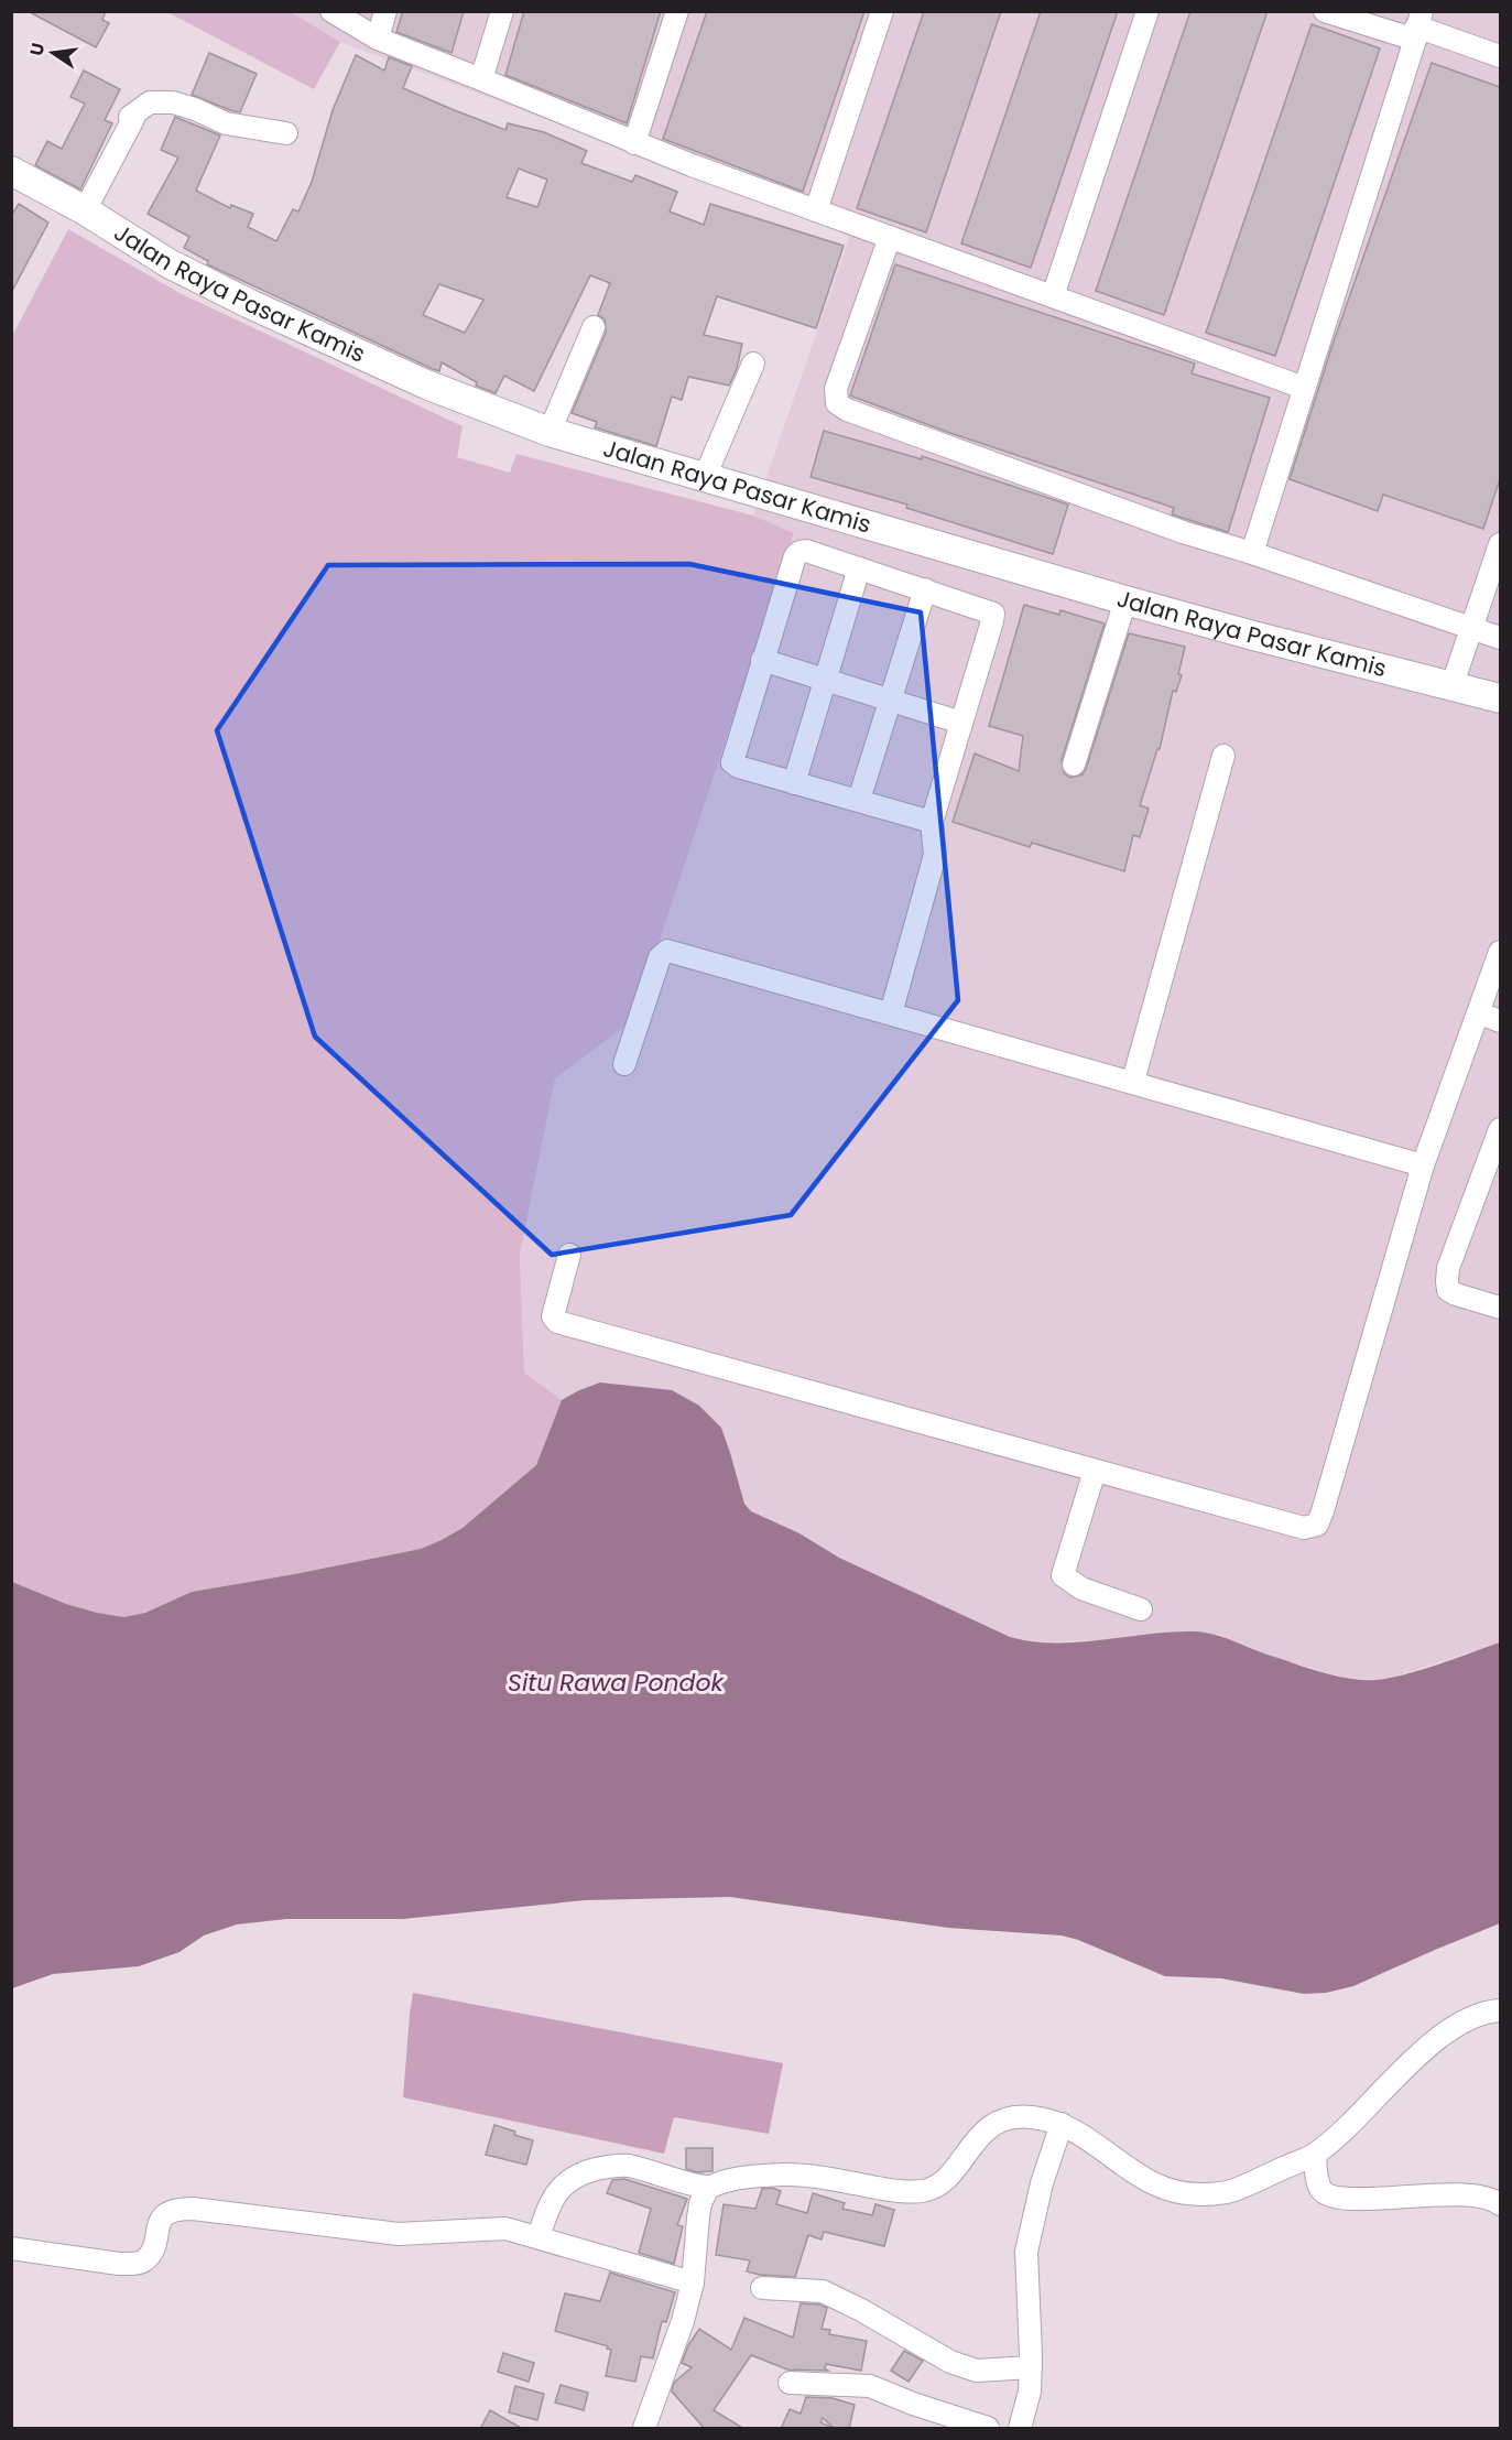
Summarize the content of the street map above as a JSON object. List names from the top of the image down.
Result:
{
  "streets": {
    "main road": ["Jalan Raya Pasar Kamis"]
  },
  "water": ["Situ Rawa Pondok"],
  "north": "left"
}
